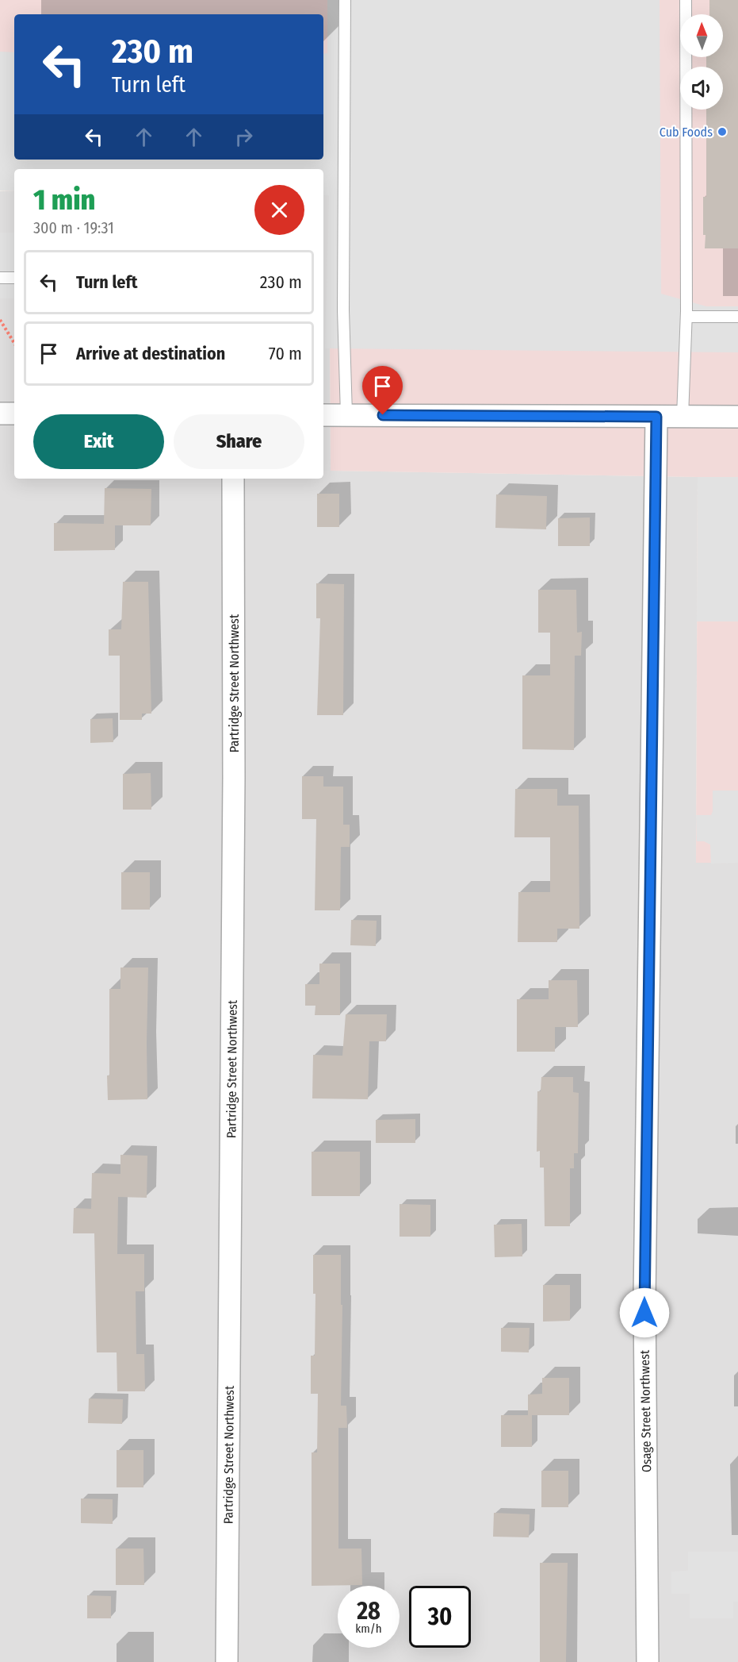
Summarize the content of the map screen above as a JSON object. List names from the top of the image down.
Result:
{
  "streets": {
    "street": ["Partridge Street Northwest", "Osage Street Northwest"]
  },
  "places": ["Cub Foods"],
  "north": "top",
  "page": {
    "turn": ["230 m", "Turn left"],
    "heading": ["1 min", "300 m · 19:31"],
    "list": [
      {
        "name": "Turn left",
        "value": "230 m"
      },
      {
        "name": "Arrive at destination",
        "value": "70 m"
      }
    ],
    "buttons": ["Exit", "Share"],
    "speed": "28 km/h",
    "limit": "30"
  }
}
